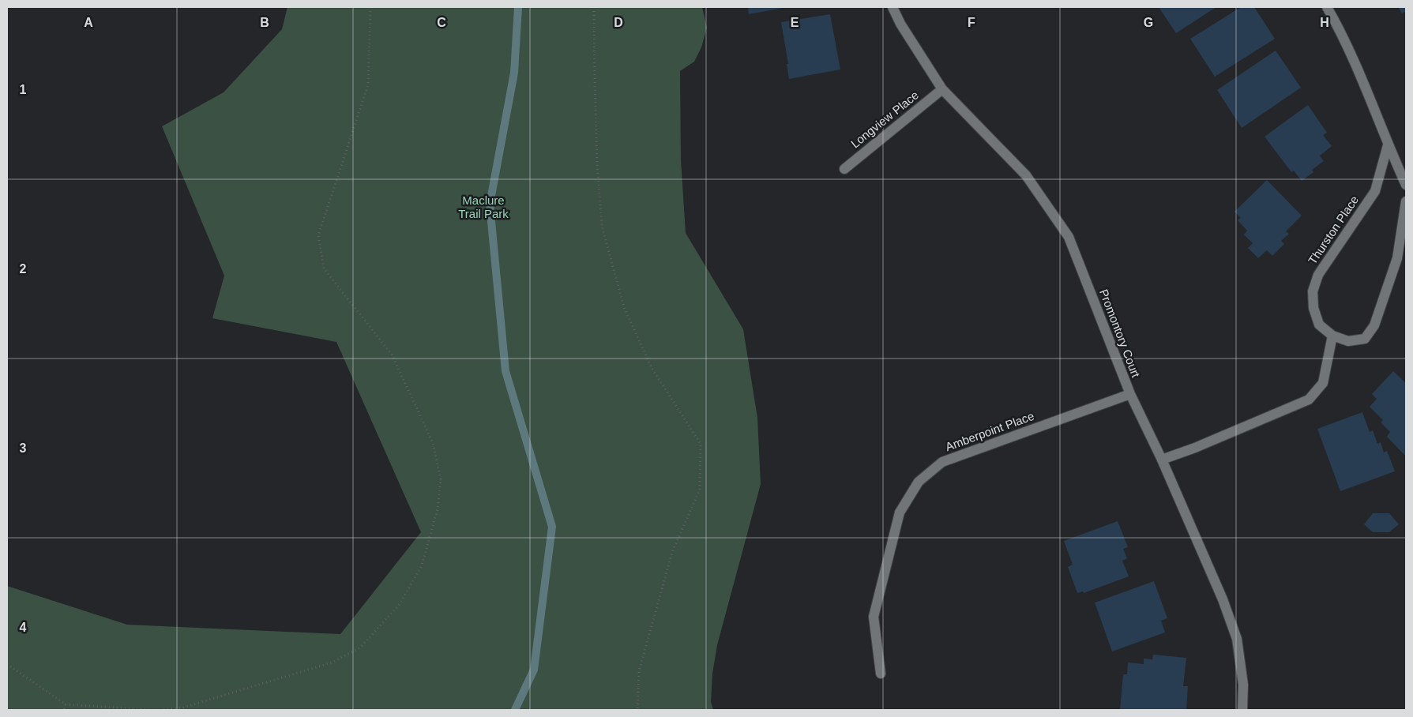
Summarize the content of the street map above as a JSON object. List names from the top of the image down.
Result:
{
  "streets": {
    "street": [
      "Longview Place",
      "Thurston Place",
      "Promontory Court",
      "Amberpoint Place"
    ]
  },
  "crossings": [
    ["Longview Place", "Promontory Court"],
    ["Promontory Court", "Amberpoint Place"]
  ],
  "parks": ["Maclure Trail Park"],
  "grid": {
    "columns": [
      "A",
      "B",
      "C",
      "D",
      "E",
      "F",
      "G",
      "H"
    ],
    "rows": [
      "1",
      "2",
      "3",
      "4"
    ]
  }
}
